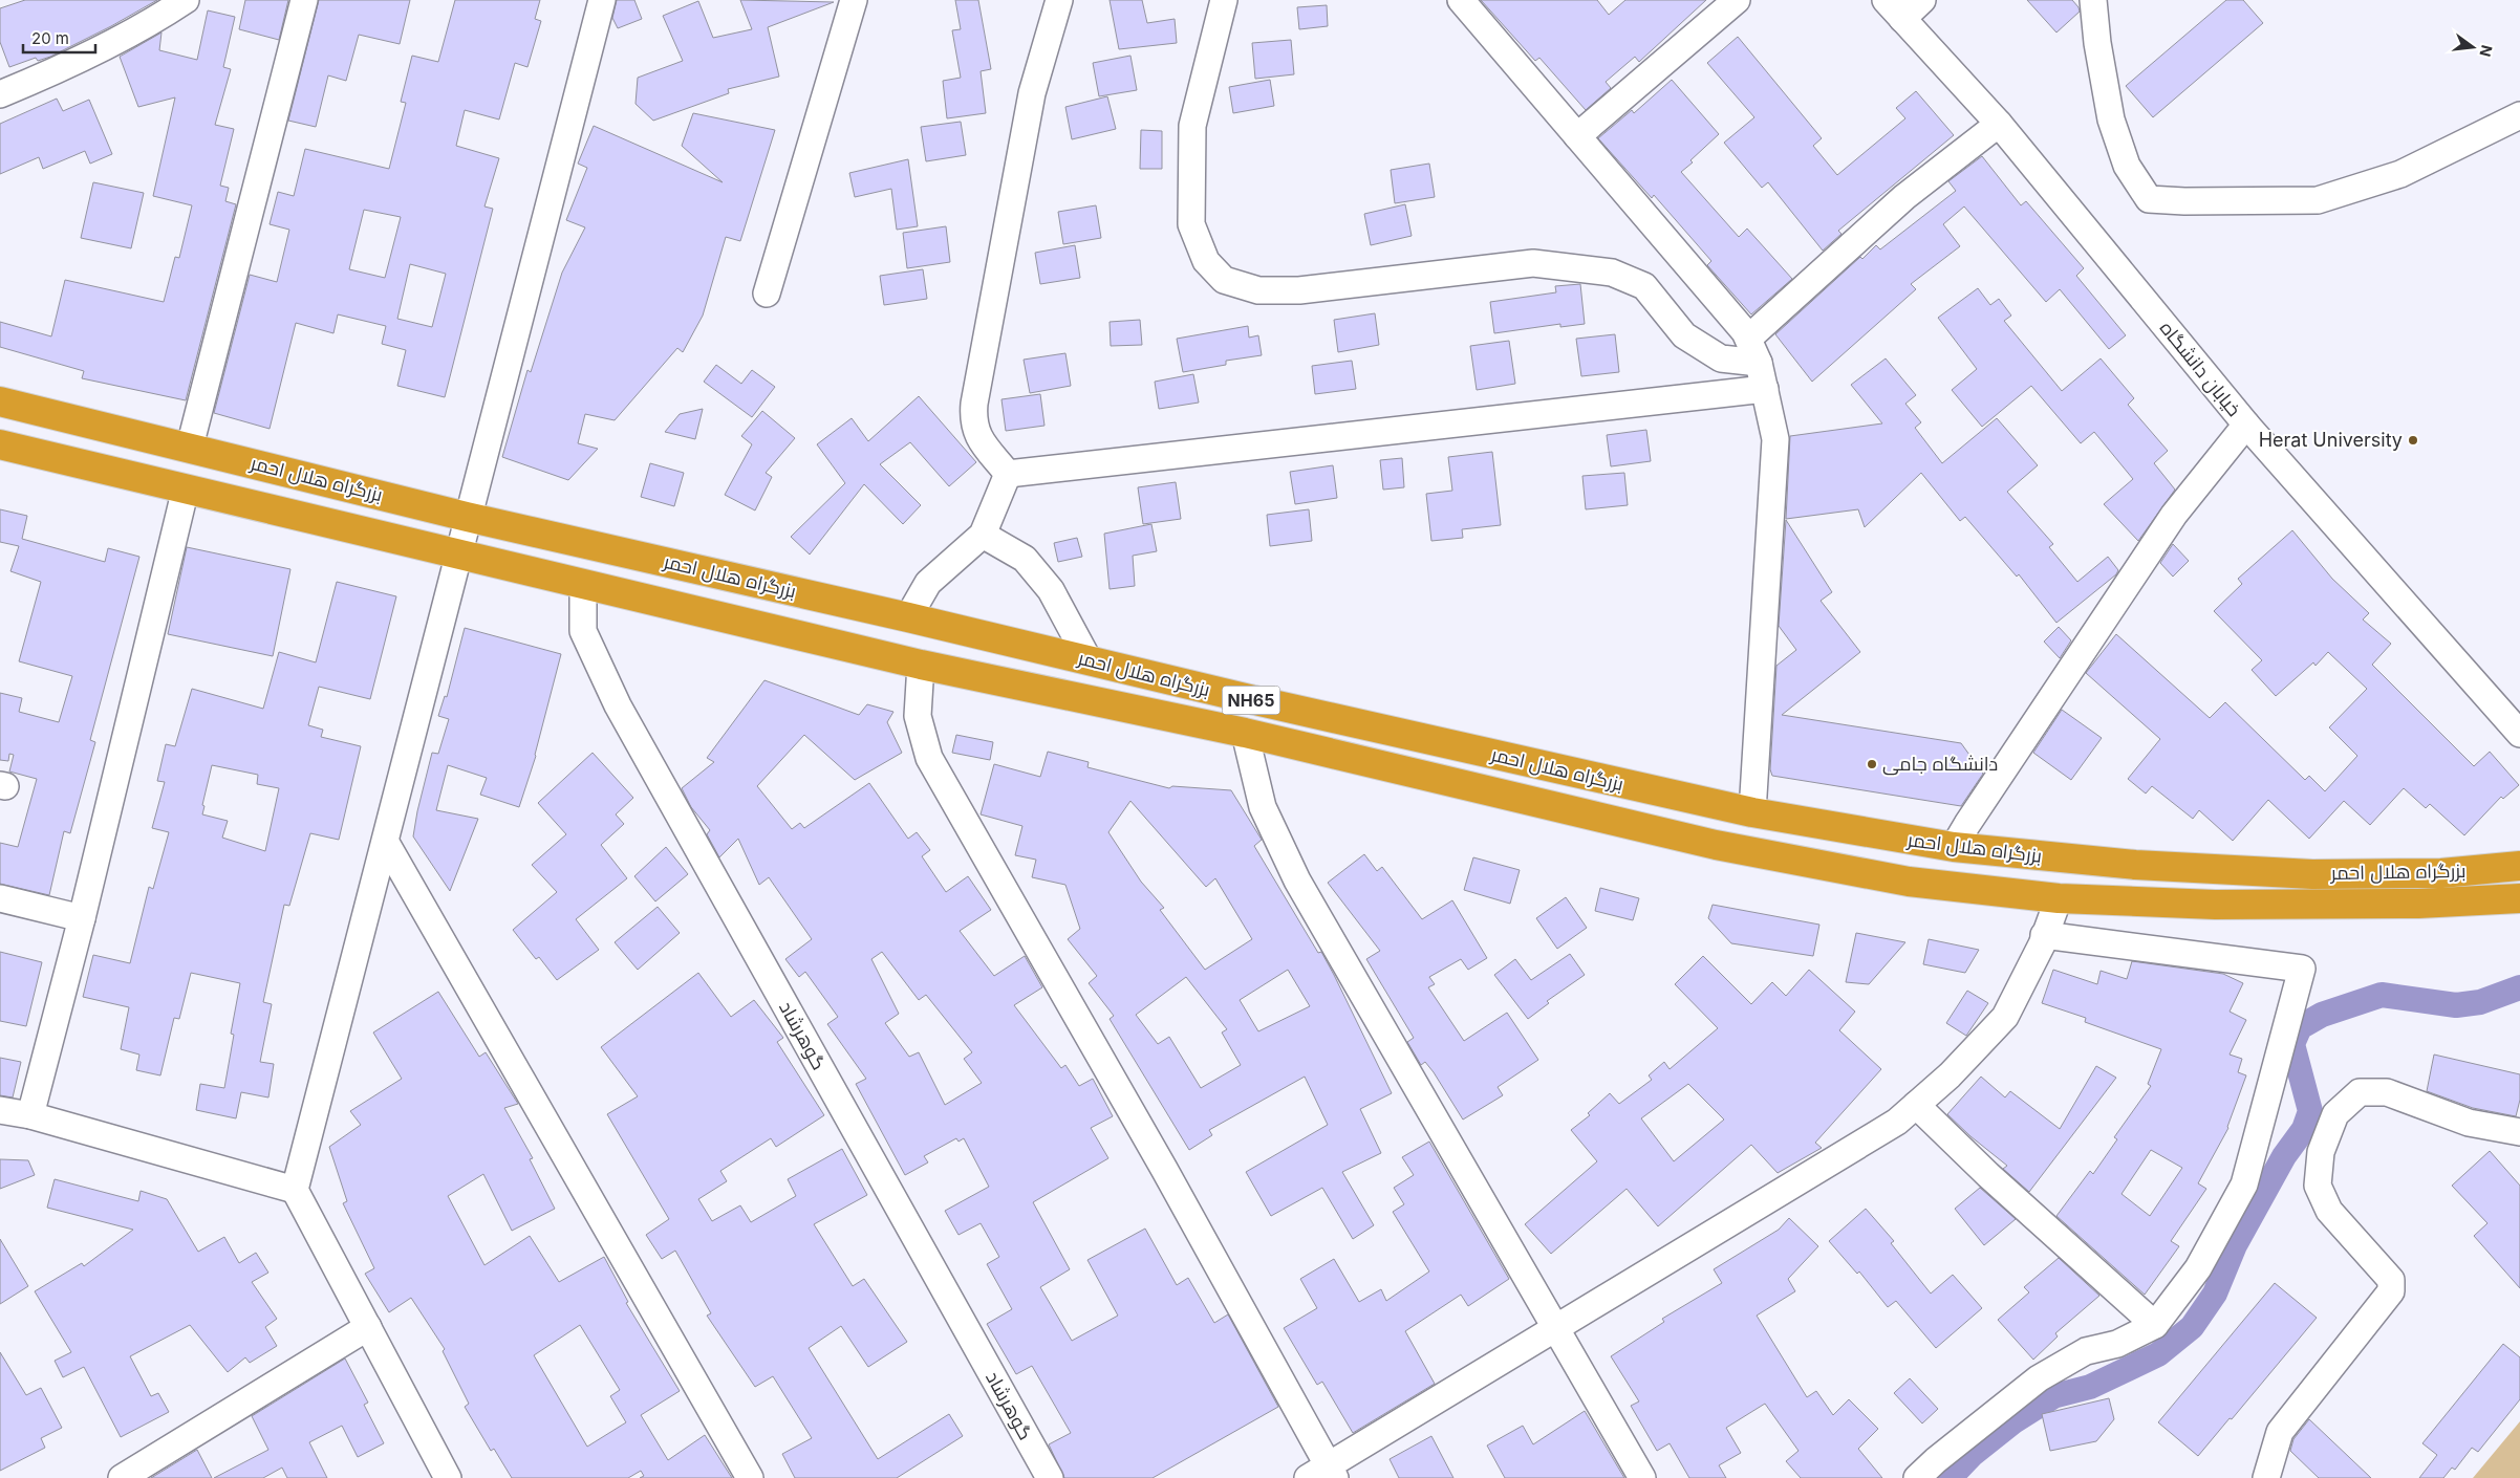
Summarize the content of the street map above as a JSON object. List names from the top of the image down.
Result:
{
  "streets": {
    "highway": ["بزرگراه هلال احمر", "NH65"],
    "street": ["خیابان دانشگاه", "گوهرشاد"]
  },
  "crossings": [
    ["بزرگراه هلال احمر", "گوهرشاد"]
  ],
  "places": ["Herat University", "دانشگاه جامی"],
  "scale_bar": "20 m",
  "north": "right"
}
